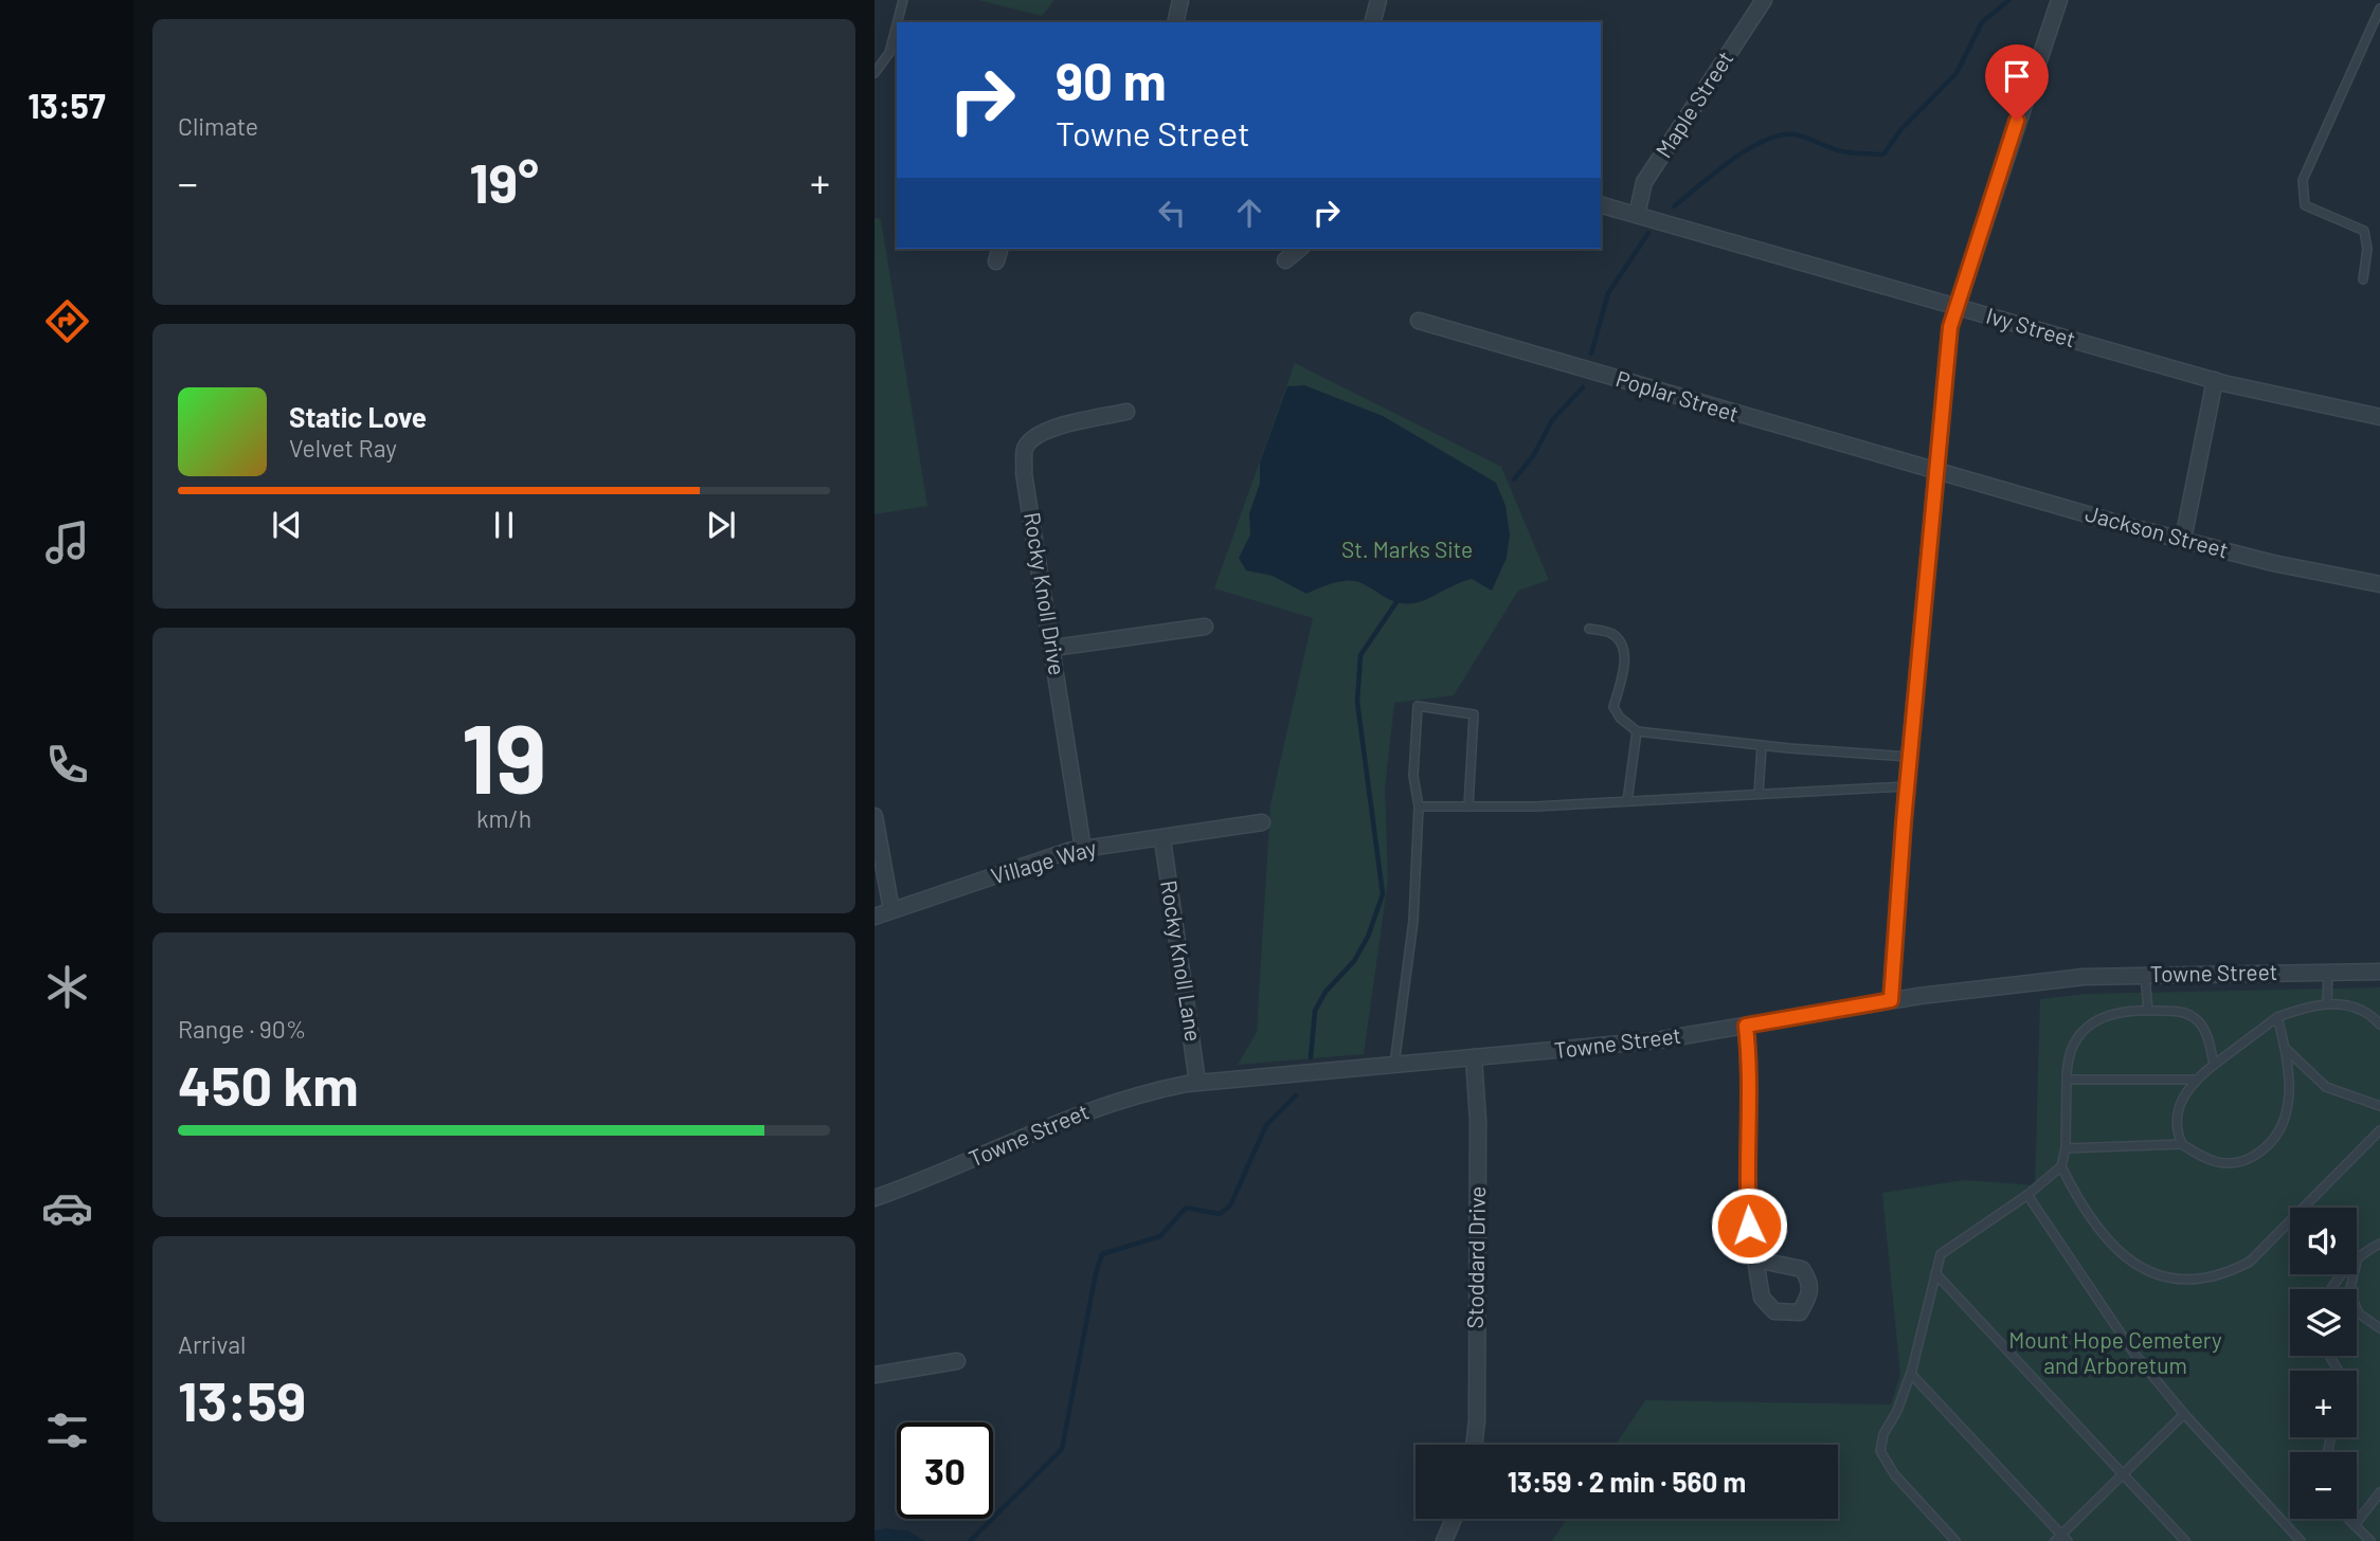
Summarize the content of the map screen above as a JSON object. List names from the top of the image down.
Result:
{
  "streets": {
    "street": [
      "Maple Street",
      "Ivy Street",
      "Poplar Street",
      "Jackson Street",
      "Rocky Knoll Drive",
      "Village Way",
      "Rocky Knoll Lane",
      "Towne Street",
      "Stoddard Drive"
    ]
  },
  "crossings": [
    ["Maple Street", "Ivy Street"],
    ["Poplar Street", "Jackson Street"],
    ["Rocky Knoll Drive", "Village Way"],
    ["Village Way", "Rocky Knoll Lane"],
    ["Rocky Knoll Lane", "Towne Street"],
    ["Towne Street", "Stoddard Drive"]
  ],
  "parks": ["St. Marks Site", "Mount Hope Cemetery and Arboretum"],
  "page": {
    "tabs": "13:57",
    "tile": [
      "Climate",
      ["19", "km/h"],
      ["Range · 90%", "450 km"],
      ["Arrival", "13:59"]
    ],
    "turn": ["90 m", "Towne Street"],
    "heat": ["−", "19°", "+"],
    "song": ["Static Love", "Velvet Ray"],
    "map_buttons": ["+", "−"],
    "limit": "30",
    "trip": "13:59 · 2 min · 560 m"
  }
}
